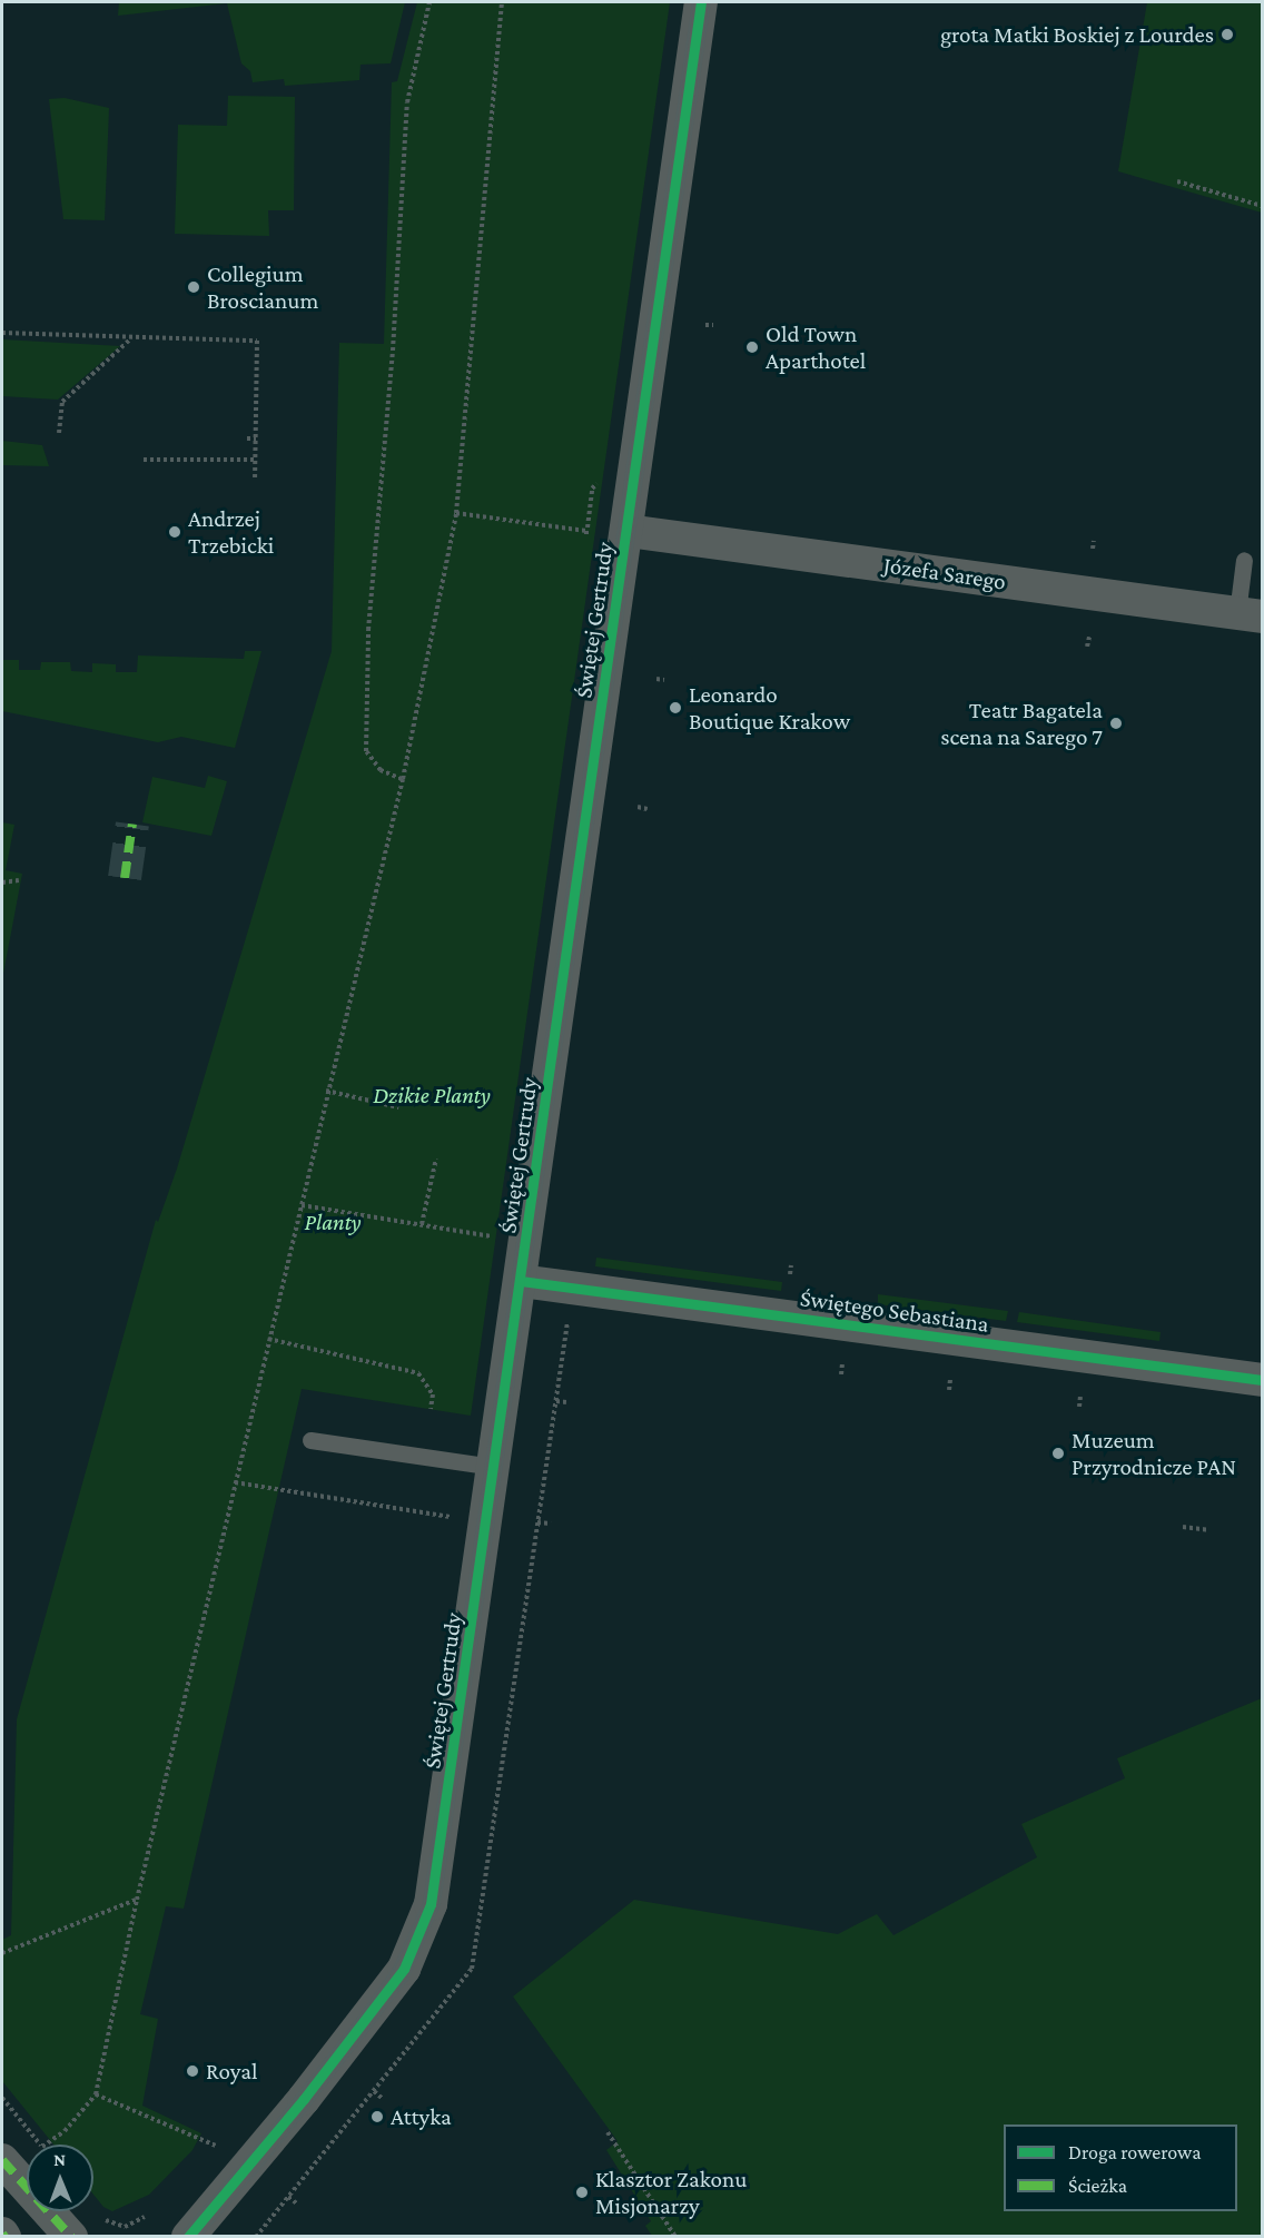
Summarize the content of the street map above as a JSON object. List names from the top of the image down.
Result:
{
  "streets": {
    "street": ["Józefa Sarego", "Świętej Gertrudy", "Świętego Sebastiana"]
  },
  "crossings": [
    ["Józefa Sarego", "Świętej Gertrudy"],
    ["Świętej Gertrudy", "Świętego Sebastiana"]
  ],
  "parks": ["Dzikie Planty", "Planty"],
  "places": [
    "grota Matki Boskiej z Lourdes",
    "Collegium Broscianum",
    "Old Town Aparthotel",
    "Andrzej Trzebicki",
    "Leonardo Boutique Krakow",
    "Teatr Bagatela scena na Sarego 7",
    "Muzeum Przyrodnicze PAN",
    "Royal",
    "Attyka",
    "Klasztor Zakonu Misjonarzy"
  ],
  "legend": ["Droga rowerowa", "Ścieżka"],
  "north": "top"
}
